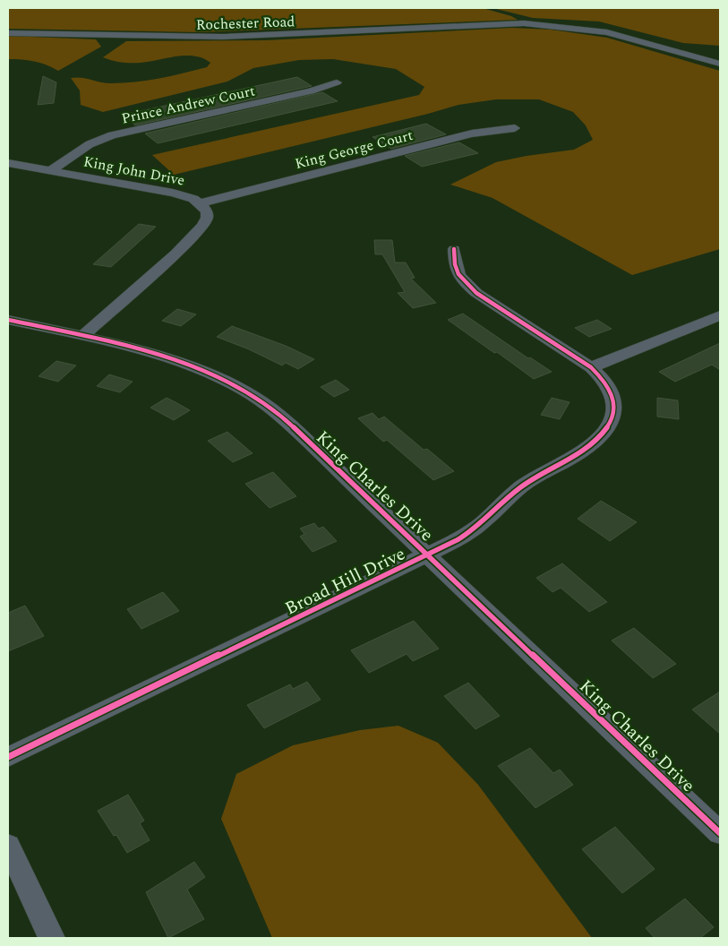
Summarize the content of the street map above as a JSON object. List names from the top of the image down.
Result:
{
  "streets": {
    "street": [
      "Rochester Road",
      "Prince Andrew Court",
      "King George Court",
      "King John Drive",
      "King Charles Drive",
      "Broad Hill Drive"
    ]
  },
  "crossings": [
    ["Prince Andrew Court", "King John Drive"],
    ["King George Court", "King John Drive"],
    ["King John Drive", "King Charles Drive"],
    ["King Charles Drive", "Broad Hill Drive"]
  ]
}
